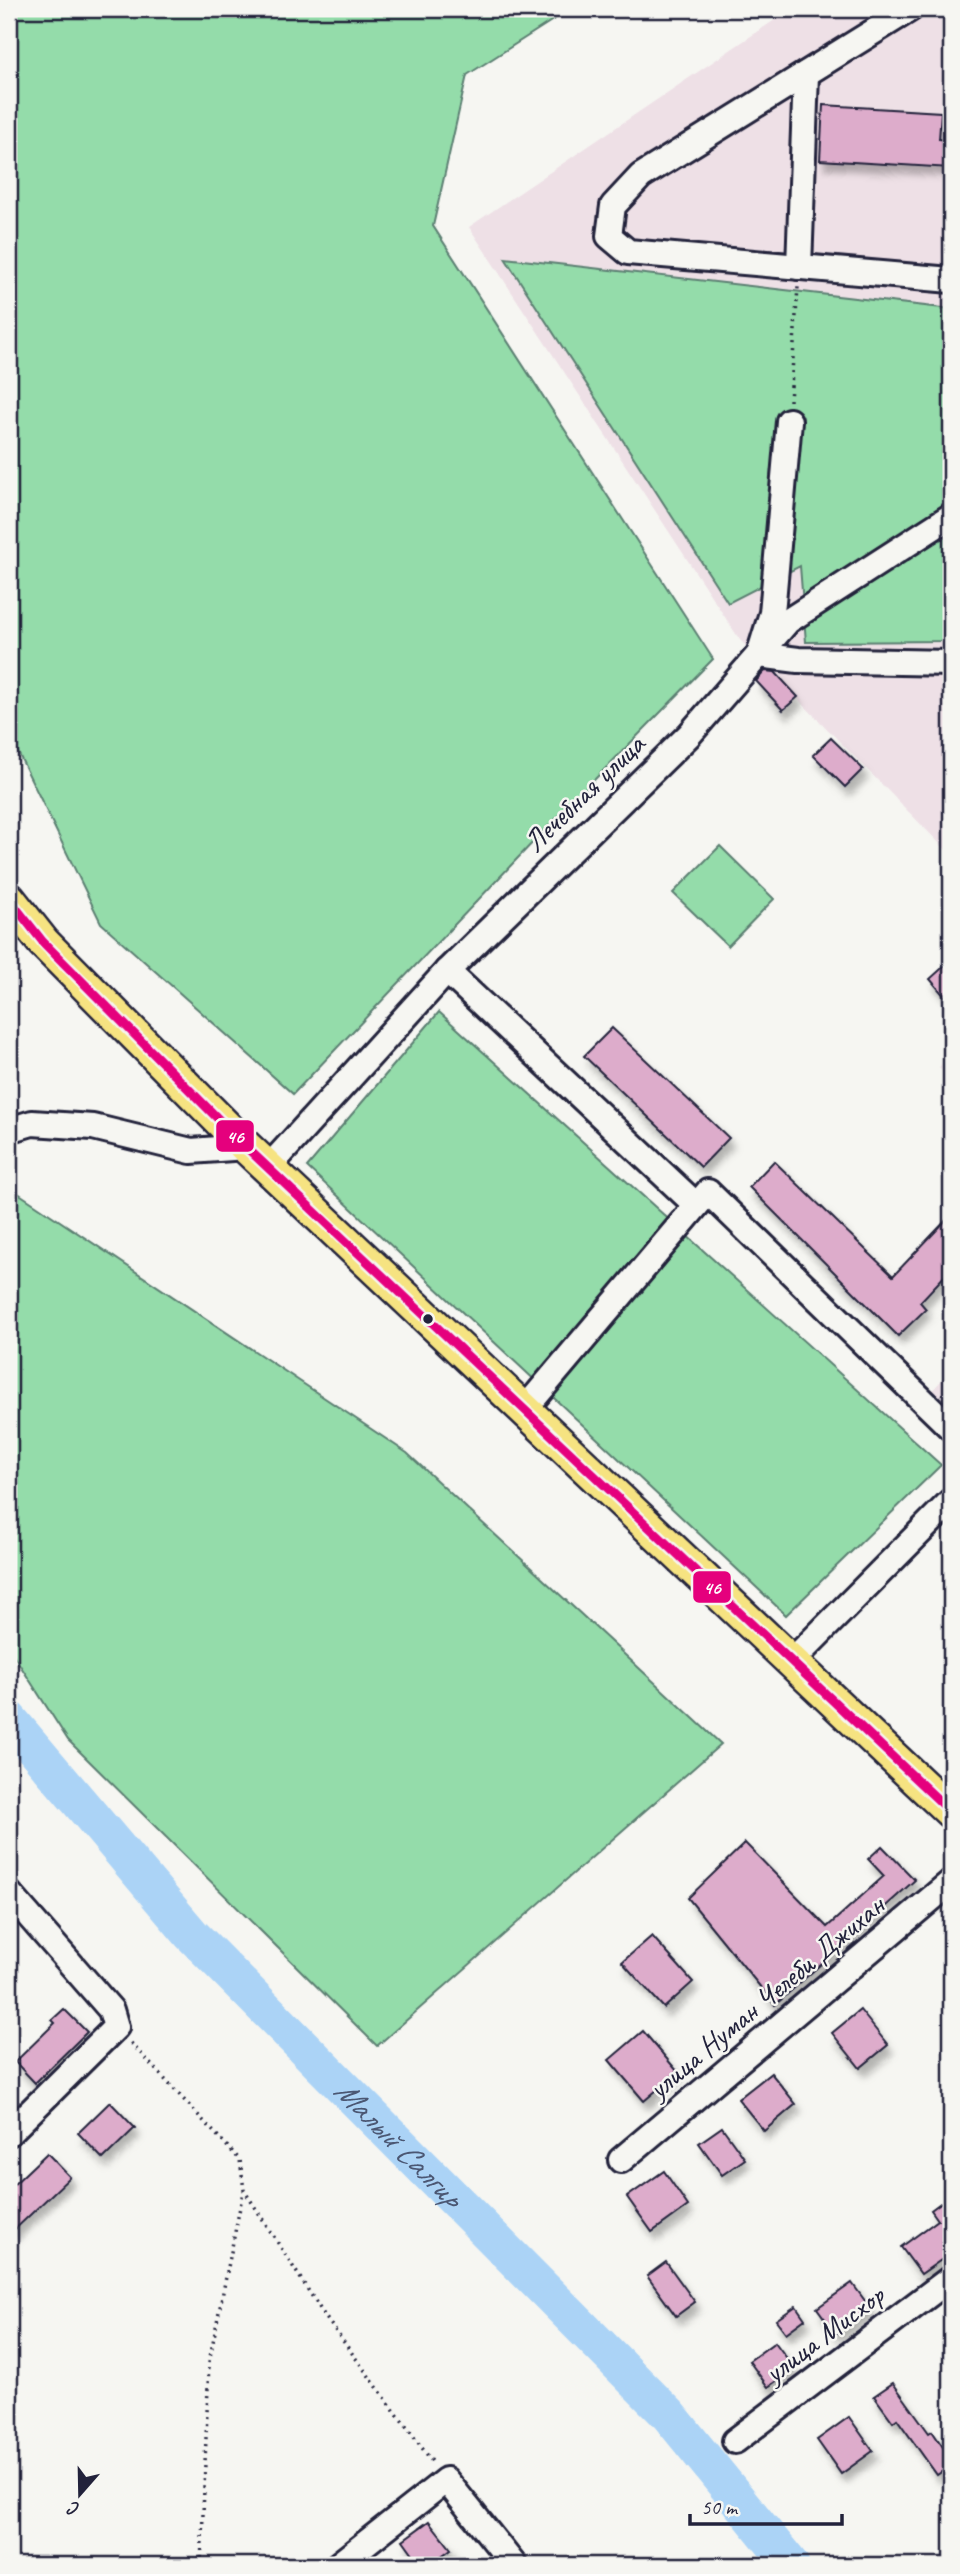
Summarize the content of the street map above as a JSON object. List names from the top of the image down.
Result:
{
  "streets": {
    "street": ["Лечебная улица", "улица Нуман Челеби Джихан", "улица Мисхор"]
  },
  "water": ["Малый Салгир"],
  "lines": ["transit line 46"],
  "scale_bar": "50 m",
  "north": "bottom"
}
